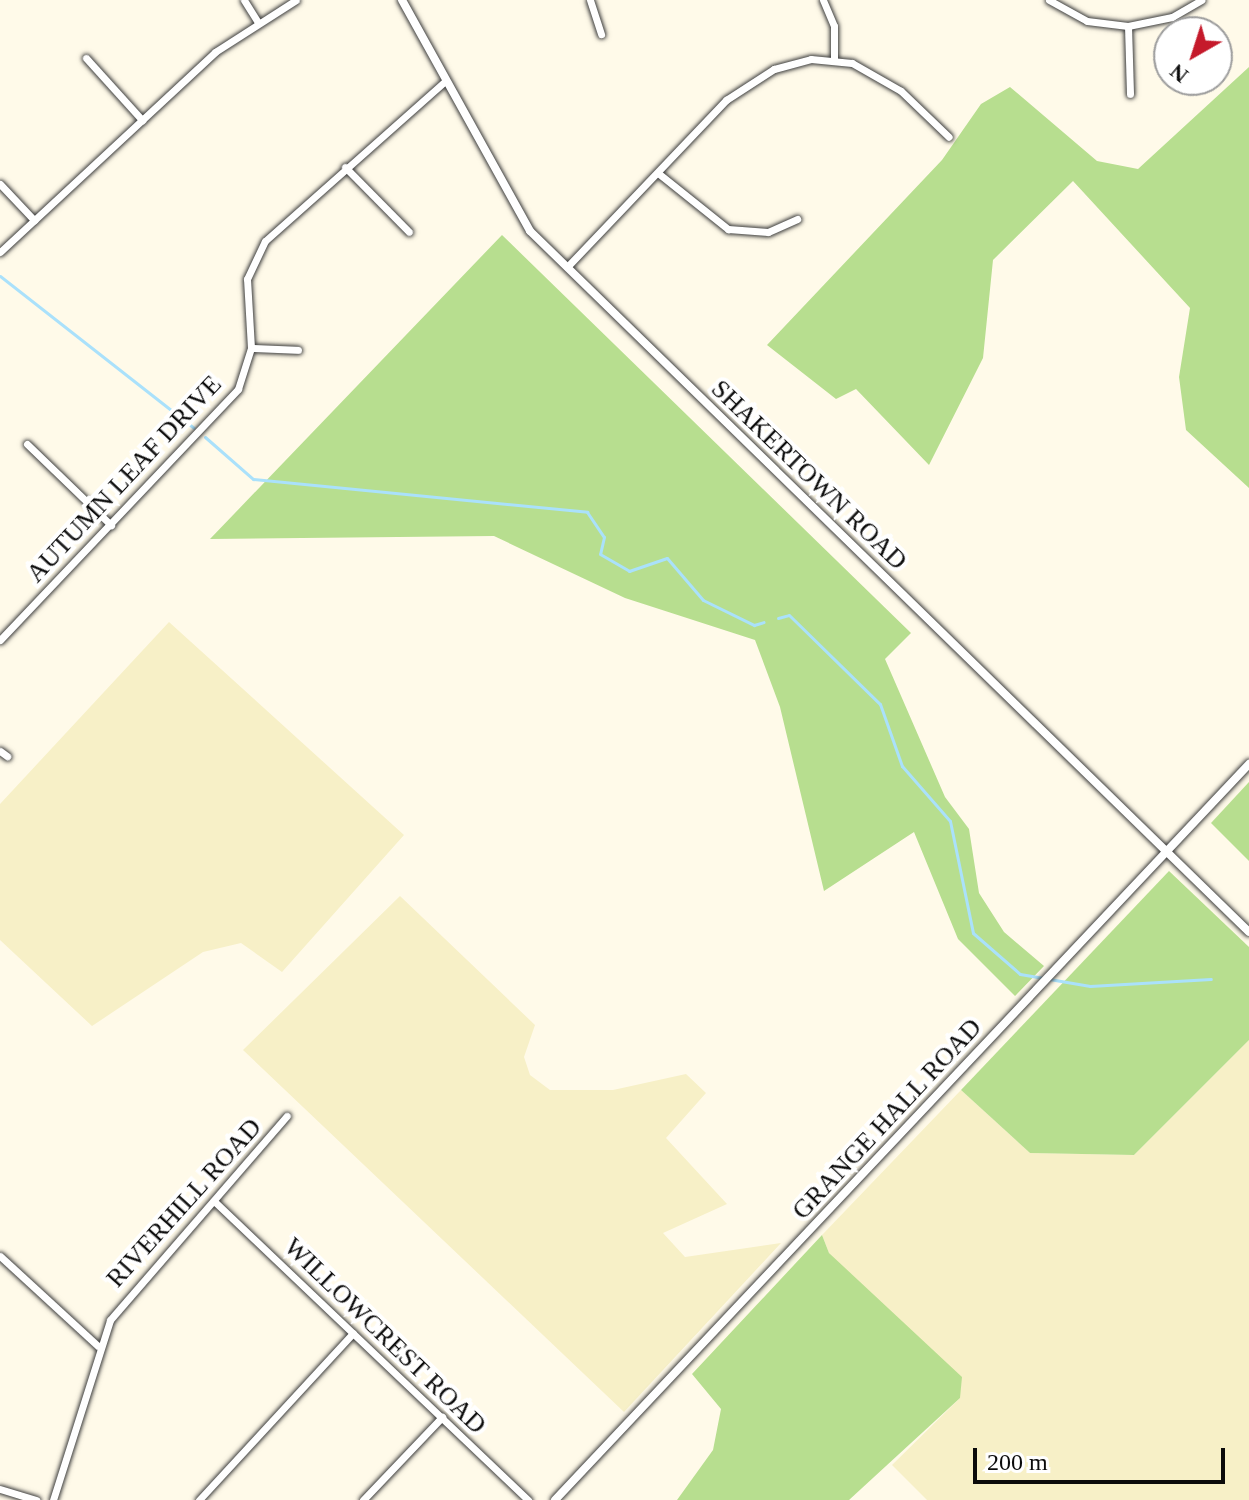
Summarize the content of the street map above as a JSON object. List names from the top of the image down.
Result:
{
  "streets": {
    "street": [
      "SHAKERTOWN ROAD",
      "AUTUMN LEAF DRIVE",
      "GRANGE HALL ROAD",
      "RIVERHILL ROAD",
      "WILLOWCREST ROAD"
    ]
  },
  "crossings": [
    ["SHAKERTOWN ROAD", "AUTUMN LEAF DRIVE"],
    ["SHAKERTOWN ROAD", "GRANGE HALL ROAD"],
    ["RIVERHILL ROAD", "WILLOWCREST ROAD"]
  ],
  "scale_bar": "200 m",
  "north": "bottom left"
}
